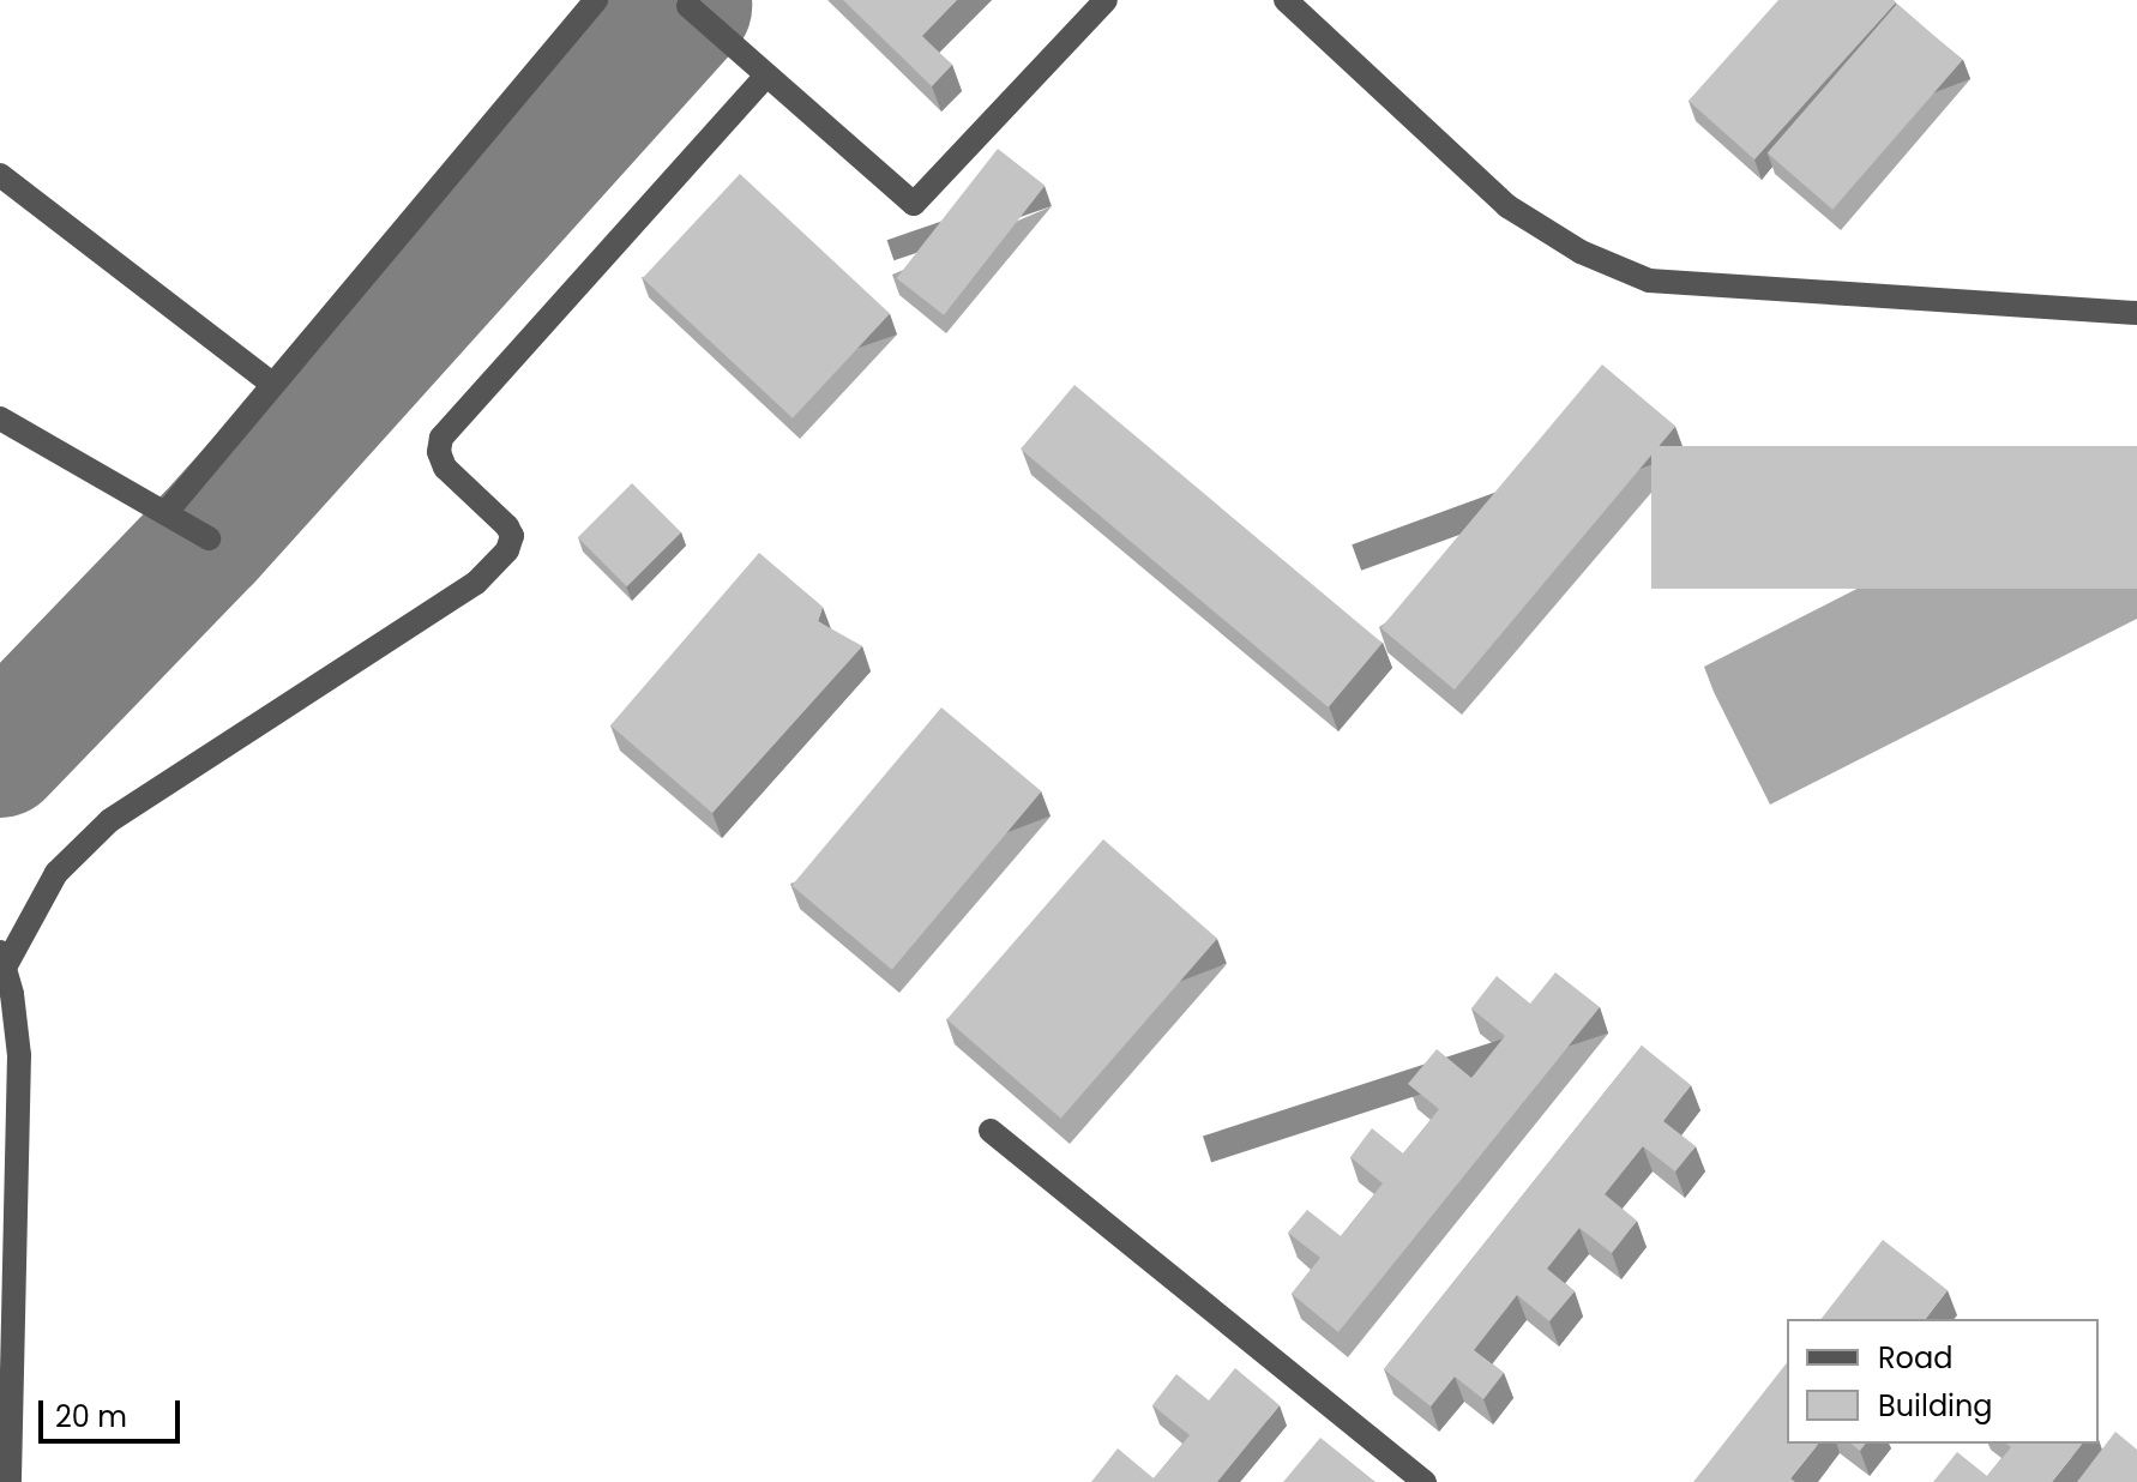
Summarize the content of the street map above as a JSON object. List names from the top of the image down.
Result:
{
  "legend": ["Road", "Building"],
  "scale_bar": "20 m"
}
